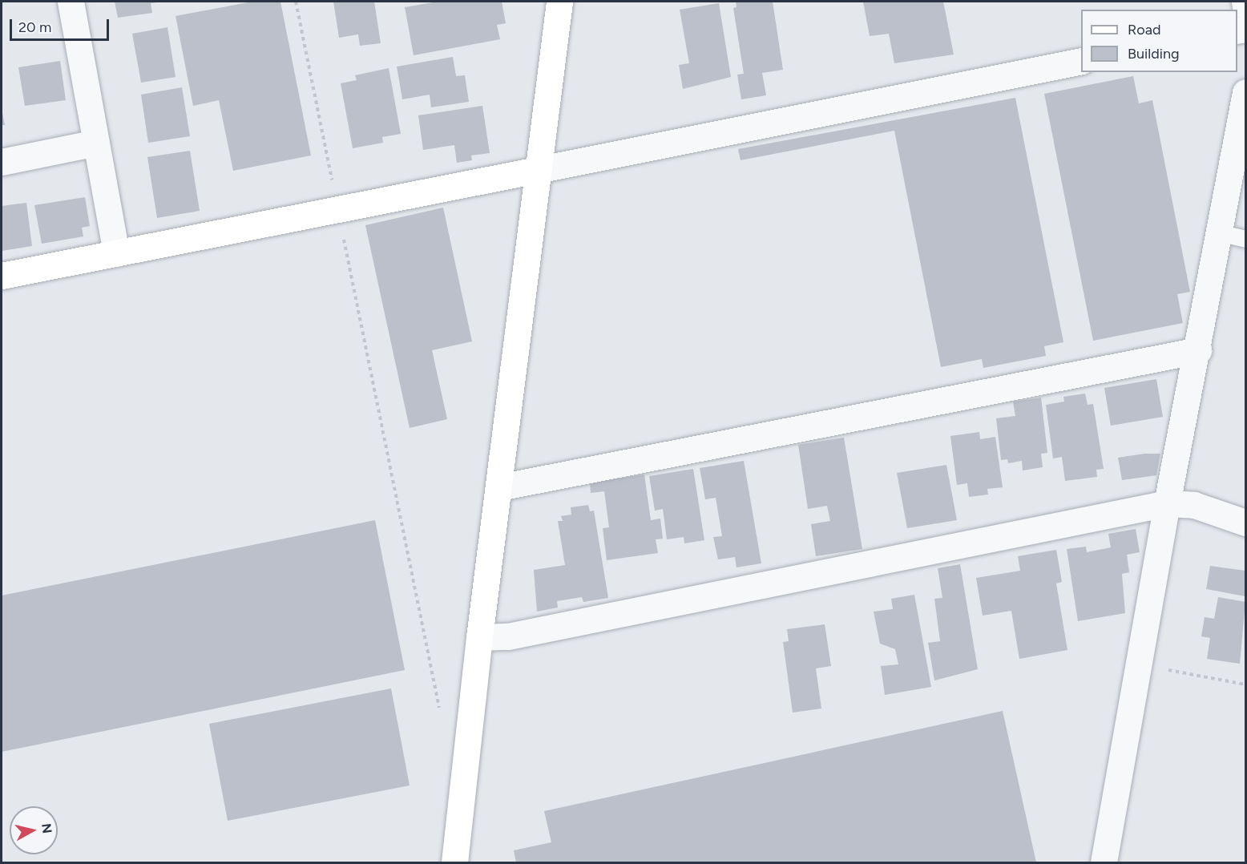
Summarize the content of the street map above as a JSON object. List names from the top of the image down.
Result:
{
  "legend": ["Road", "Building"],
  "scale_bar": "20 m",
  "north": "right"
}
